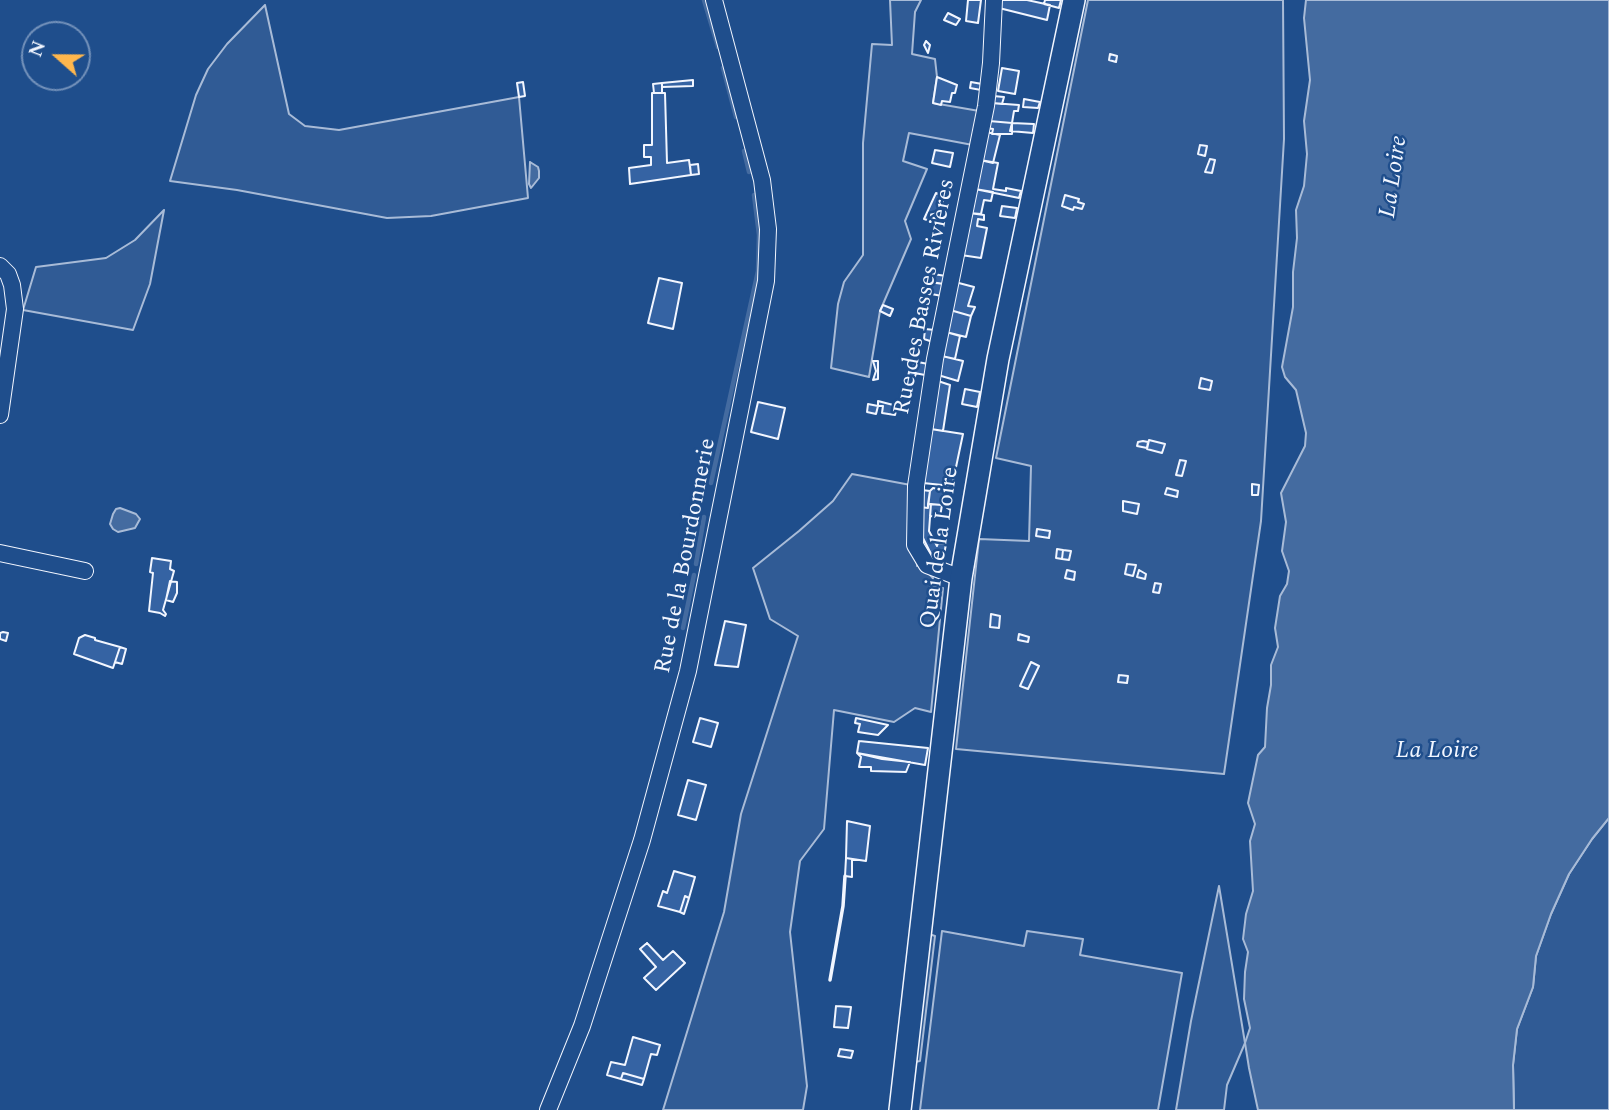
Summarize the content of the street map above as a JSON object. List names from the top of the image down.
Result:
{
  "streets": {
    "main road": ["Quai de la Loire"],
    "street": ["Rue des Basses Rivières", "Rue de la Bourdonnerie"]
  },
  "crossings": [
    ["Rue des Basses Rivières", "Quai de la Loire"]
  ],
  "water": ["La Loire"],
  "north": "left"
}
